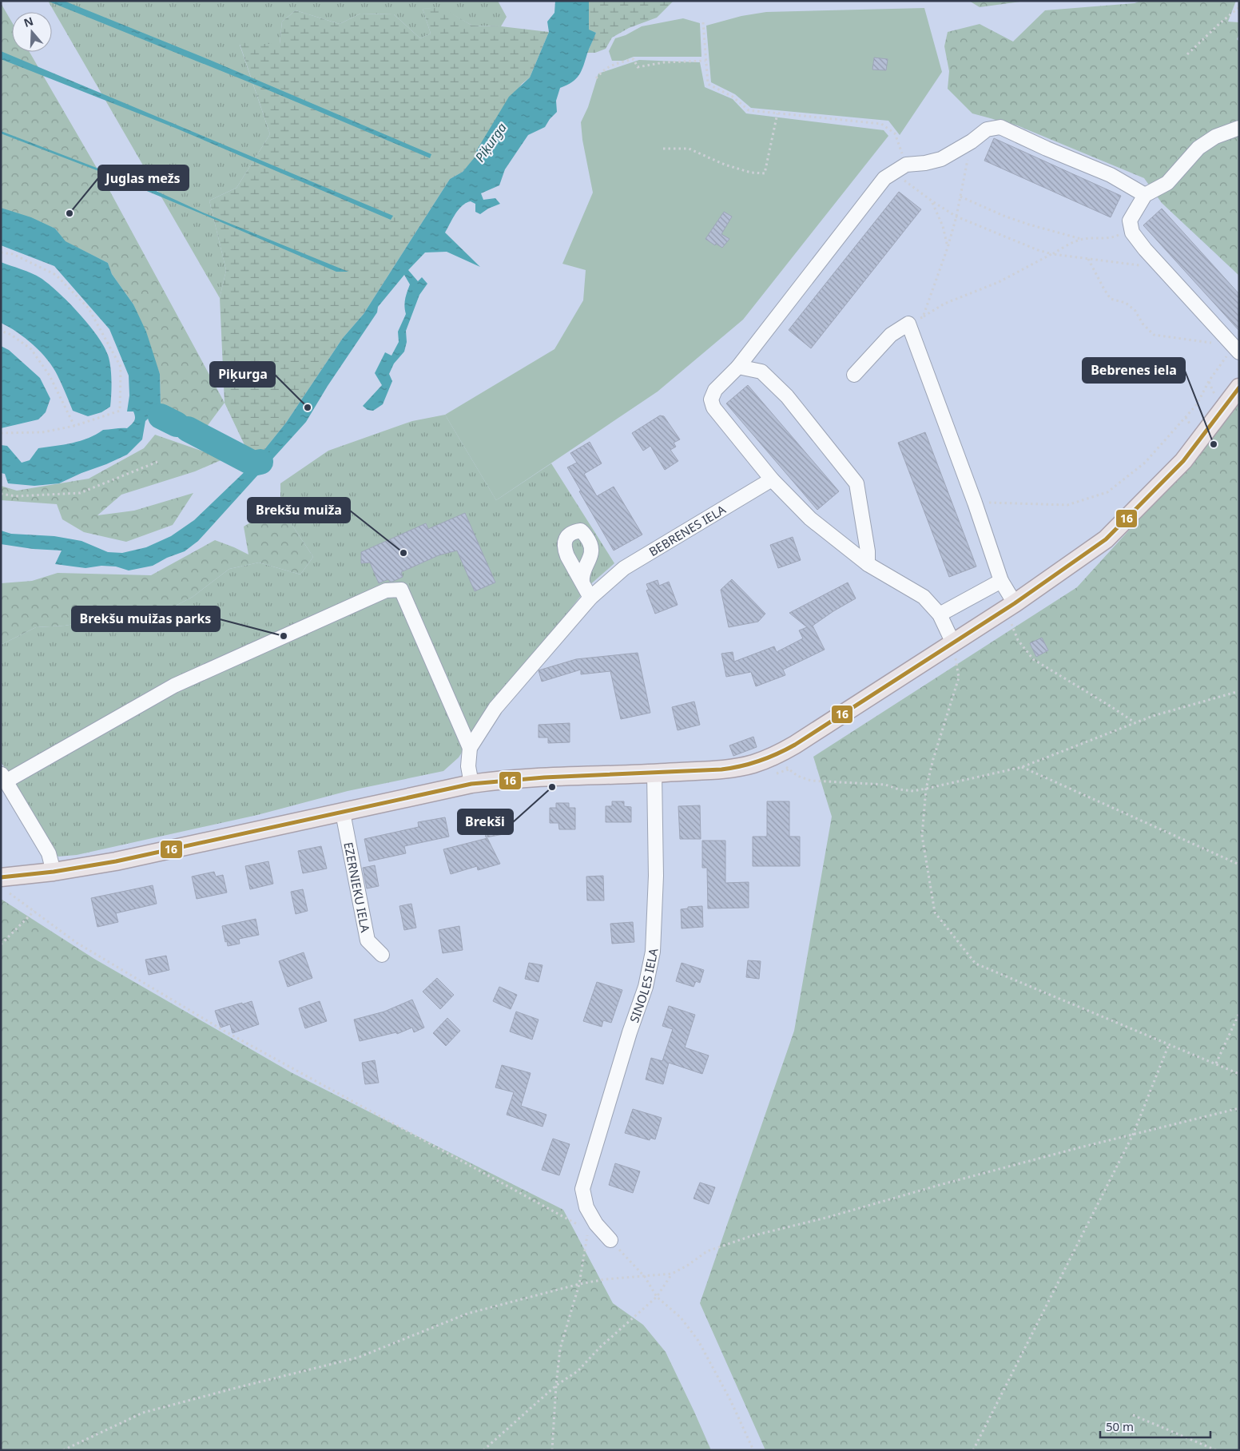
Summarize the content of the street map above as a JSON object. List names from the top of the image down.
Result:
{
  "streets": {
    "street": ["BEBRENES IELA", "EZERNIEKU IELA", "SINOLES IELA"]
  },
  "water": ["Piķurga"],
  "places": [
    "Juglas mežs",
    "Piķurga",
    "Bebrenes iela",
    "Brekšu muiža",
    "Brekšu muižas parks",
    "Brekši"
  ],
  "lines": ["transit line 16"],
  "scale_bar": "50 m",
  "north": "top"
}
